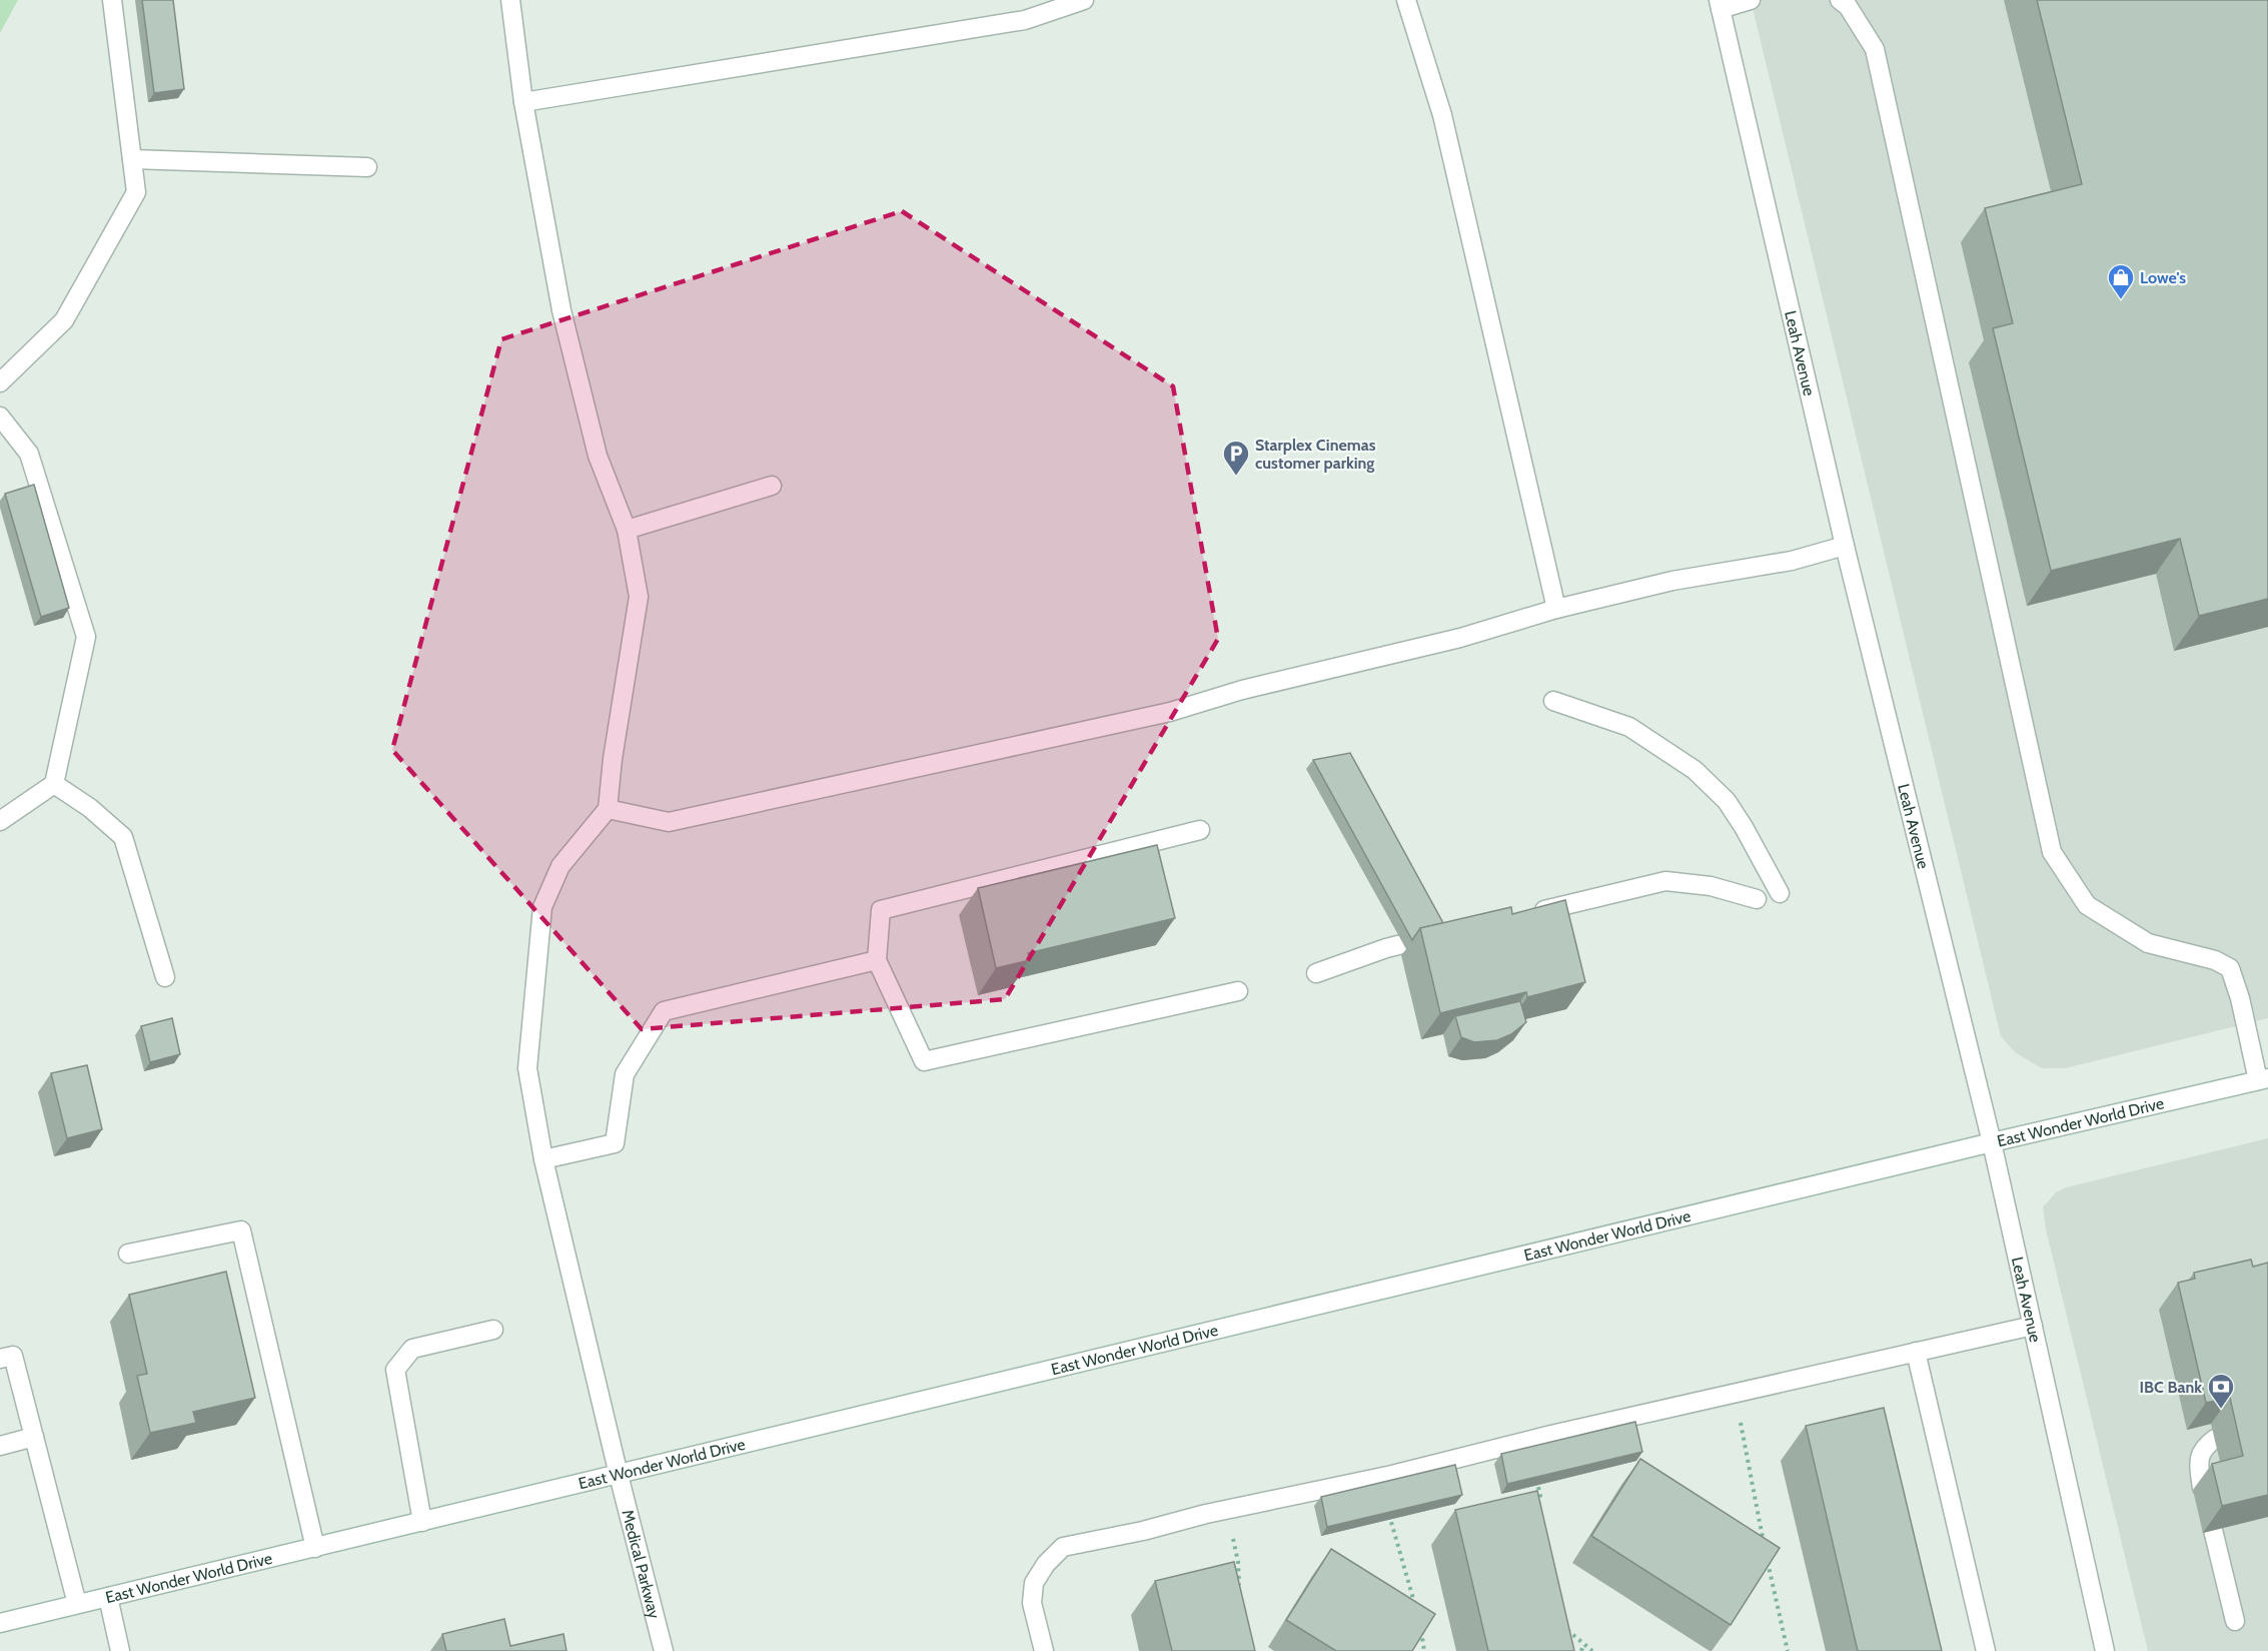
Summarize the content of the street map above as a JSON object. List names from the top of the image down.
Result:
{
  "streets": {
    "main road": ["Leah Avenue", "East Wonder World Drive", "Medical Parkway"]
  },
  "crossings": [
    ["Leah Avenue", "East Wonder World Drive"],
    ["East Wonder World Drive", "Medical Parkway"]
  ],
  "places": {
    "shop": ["Lowe's"],
    "parking": ["Starplex Cinemas customer parking"],
    "bank": ["IBC Bank"]
  }
}
